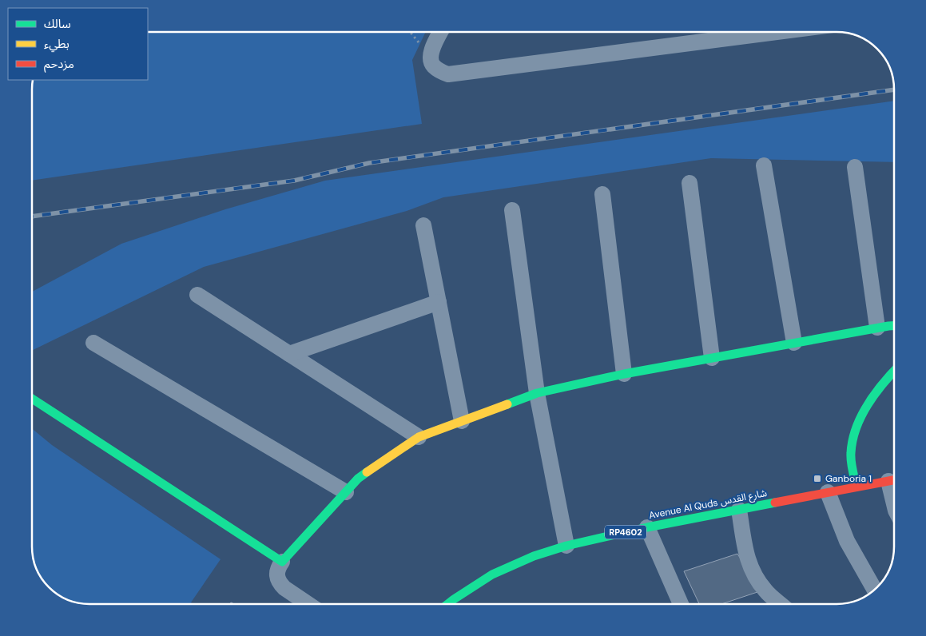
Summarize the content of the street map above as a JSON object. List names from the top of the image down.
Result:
{
  "streets": {
    "street": ["Avenue Al Quds شارع القدس", "RP4602"]
  },
  "places": {
    "transit": ["Ganboria 1"]
  },
  "legend": ["سالك", "بطيء", "مزدحم"]
}
